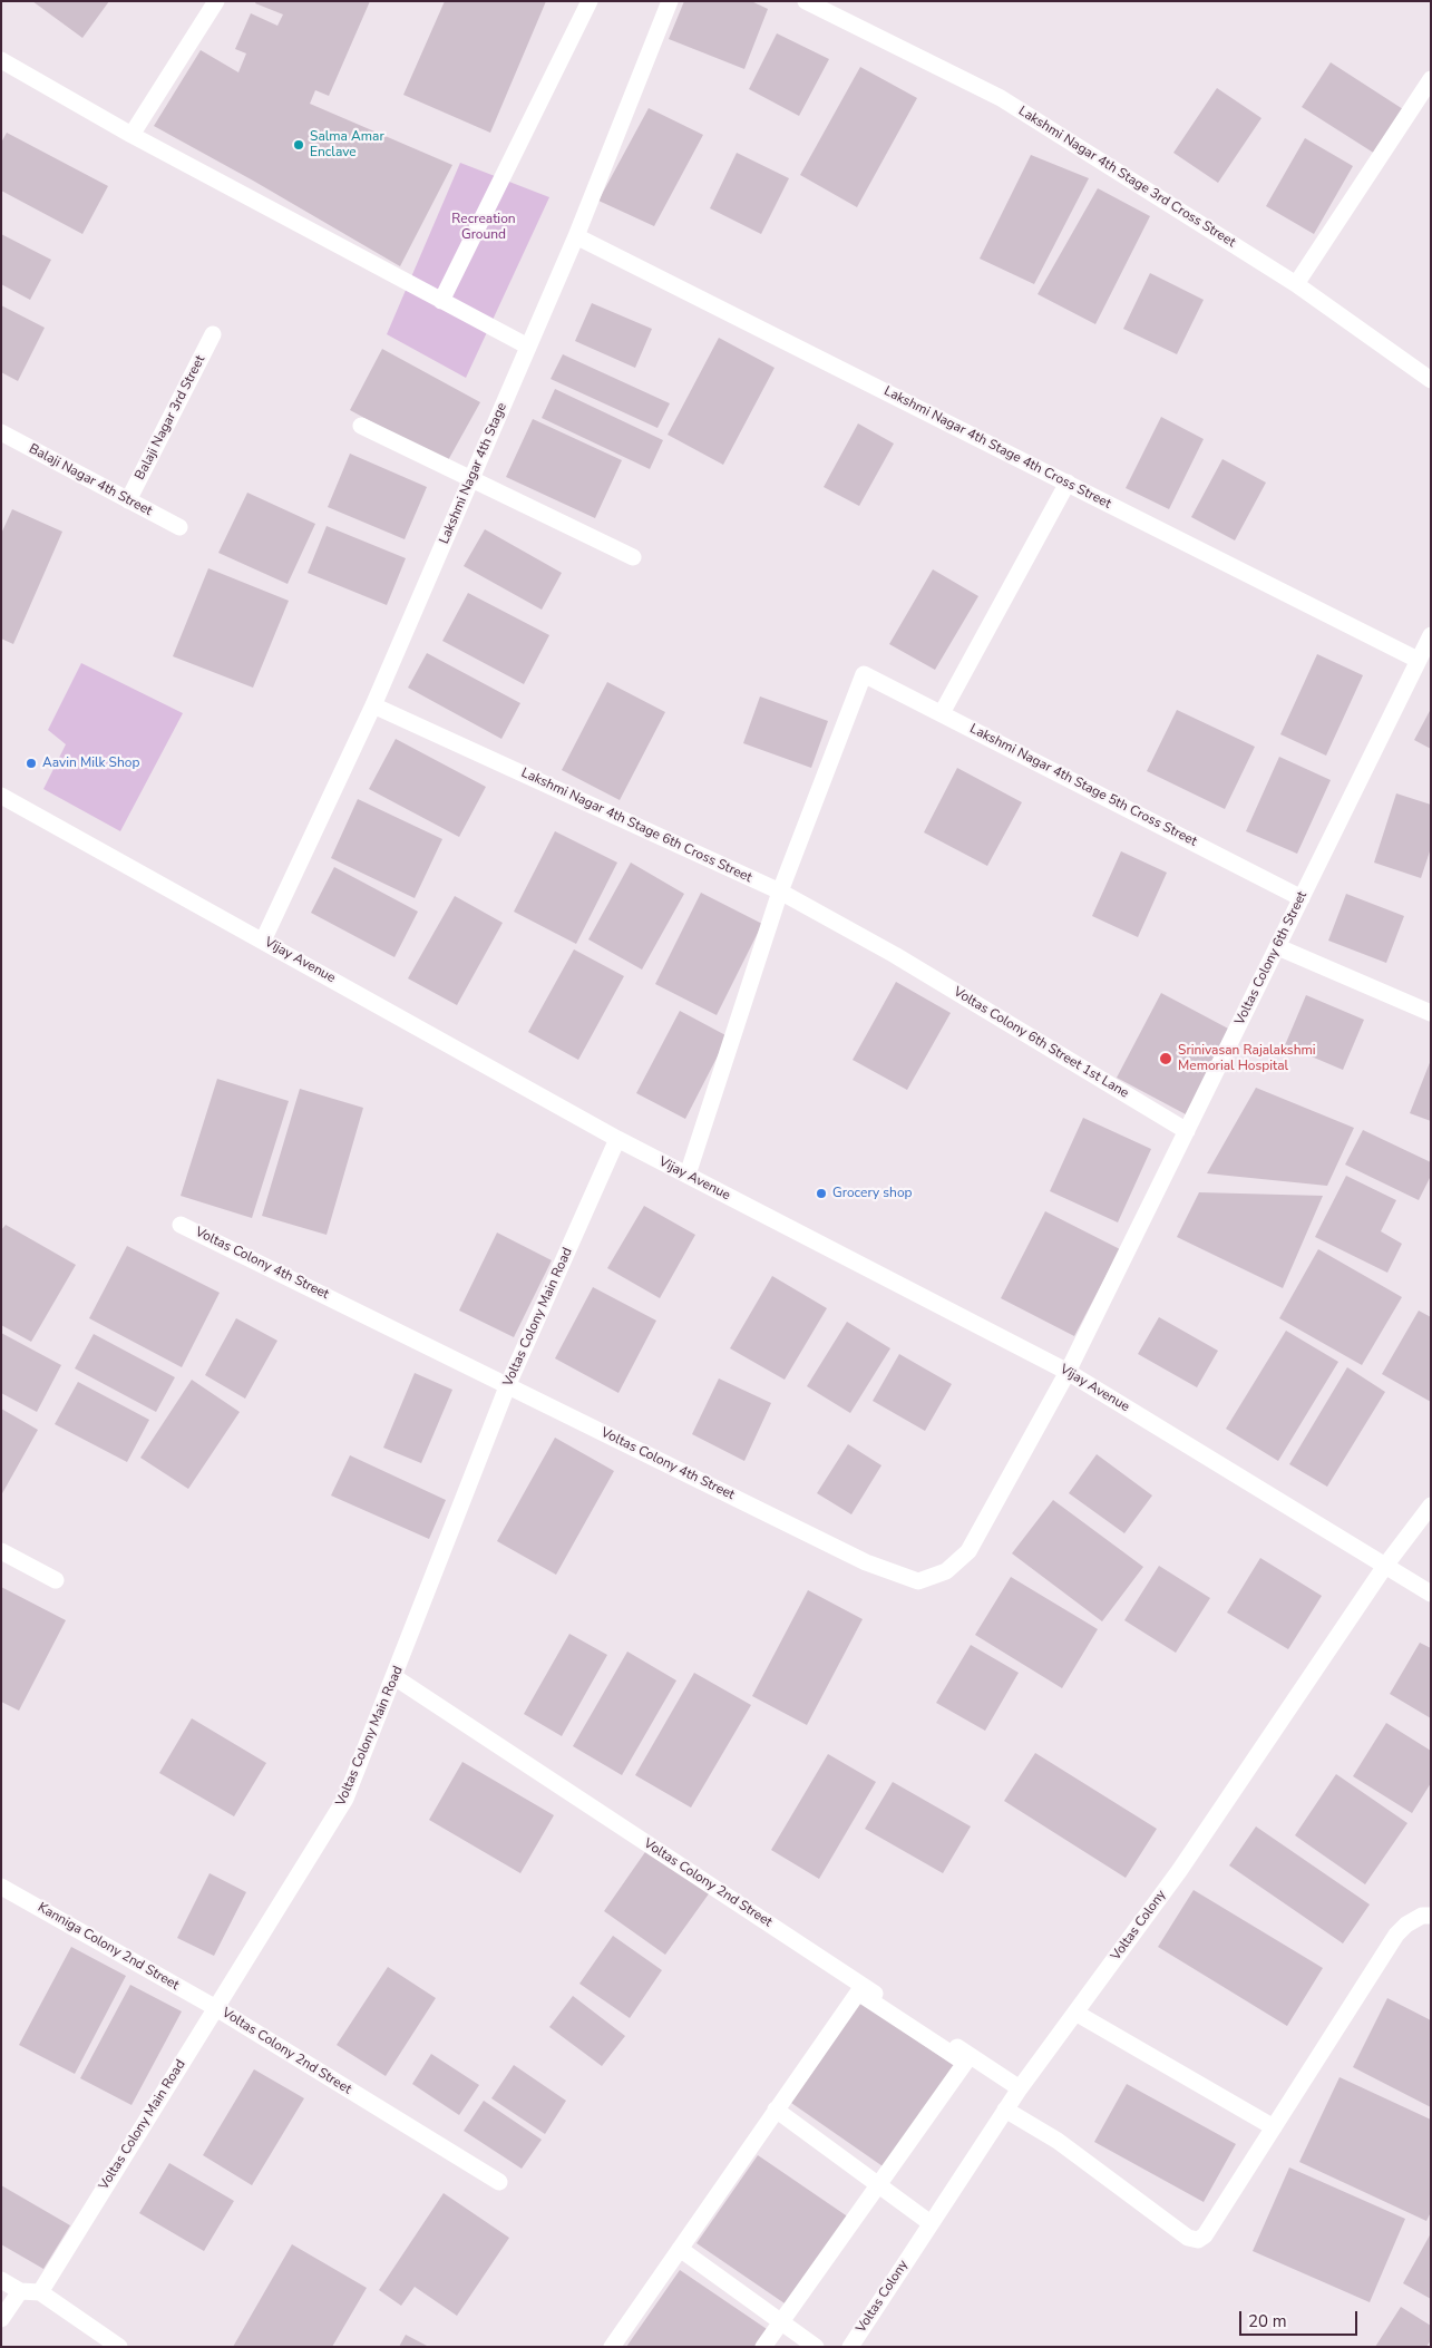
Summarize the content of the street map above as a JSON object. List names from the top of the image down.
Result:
{
  "streets": {
    "street": [
      "Lakshmi Nagar 4th Stage 3rd Cross Street",
      "Balaji Nagar 3rd Street",
      "Lakshmi Nagar 4th Stage 4th Cross Street",
      "Lakshmi Nagar 4th Stage",
      "Balaji Nagar 4th Street",
      "Lakshmi Nagar 4th Stage 5th Cross Street",
      "Lakshmi Nagar 4th Stage 6th Cross Street",
      "Voltas Colony 6th Street",
      "Vijay Avenue",
      "Voltas Colony 6th Street 1st Lane",
      "Voltas Colony 4th Street",
      "Voltas Colony Main Road",
      "Voltas Colony 2nd Street",
      "Voltas Colony",
      "Kanniga Colony 2nd Street"
    ]
  },
  "crossings": [
    ["Balaji Nagar 3rd Street", "Balaji Nagar 4th Street"],
    ["Lakshmi Nagar 4th Stage 4th Cross Street", "Lakshmi Nagar 4th Stage"],
    ["Lakshmi Nagar 4th Stage 4th Cross Street", "Voltas Colony 6th Street"],
    ["Lakshmi Nagar 4th Stage", "Lakshmi Nagar 4th Stage 6th Cross Street"],
    ["Lakshmi Nagar 4th Stage", "Vijay Avenue"],
    ["Lakshmi Nagar 4th Stage 5th Cross Street", "Lakshmi Nagar 4th Stage 6th Cross Street"],
    ["Lakshmi Nagar 4th Stage 5th Cross Street", "Voltas Colony 6th Street"],
    ["Lakshmi Nagar 4th Stage 6th Cross Street", "Voltas Colony 6th Street 1st Lane"],
    ["Voltas Colony 6th Street", "Vijay Avenue"],
    ["Voltas Colony 6th Street", "Voltas Colony 6th Street 1st Lane"],
    ["Voltas Colony 6th Street", "Voltas Colony 4th Street"],
    ["Vijay Avenue", "Voltas Colony 4th Street"],
    ["Vijay Avenue", "Voltas Colony Main Road"],
    ["Vijay Avenue", "Voltas Colony"],
    ["Voltas Colony 4th Street", "Voltas Colony Main Road"],
    ["Voltas Colony Main Road", "Voltas Colony 2nd Street"],
    ["Voltas Colony Main Road", "Kanniga Colony 2nd Street"],
    ["Voltas Colony 2nd Street", "Voltas Colony"],
    ["Voltas Colony 2nd Street", "Kanniga Colony 2nd Street"]
  ],
  "parks": ["Recreation Ground"],
  "places": [
    "Salma Amar Enclave",
    "Aavin Milk Shop",
    "Srinivasan Rajalakshmi Memorial Hospital",
    "Grocery shop"
  ],
  "scale_bar": "20 m"
}
